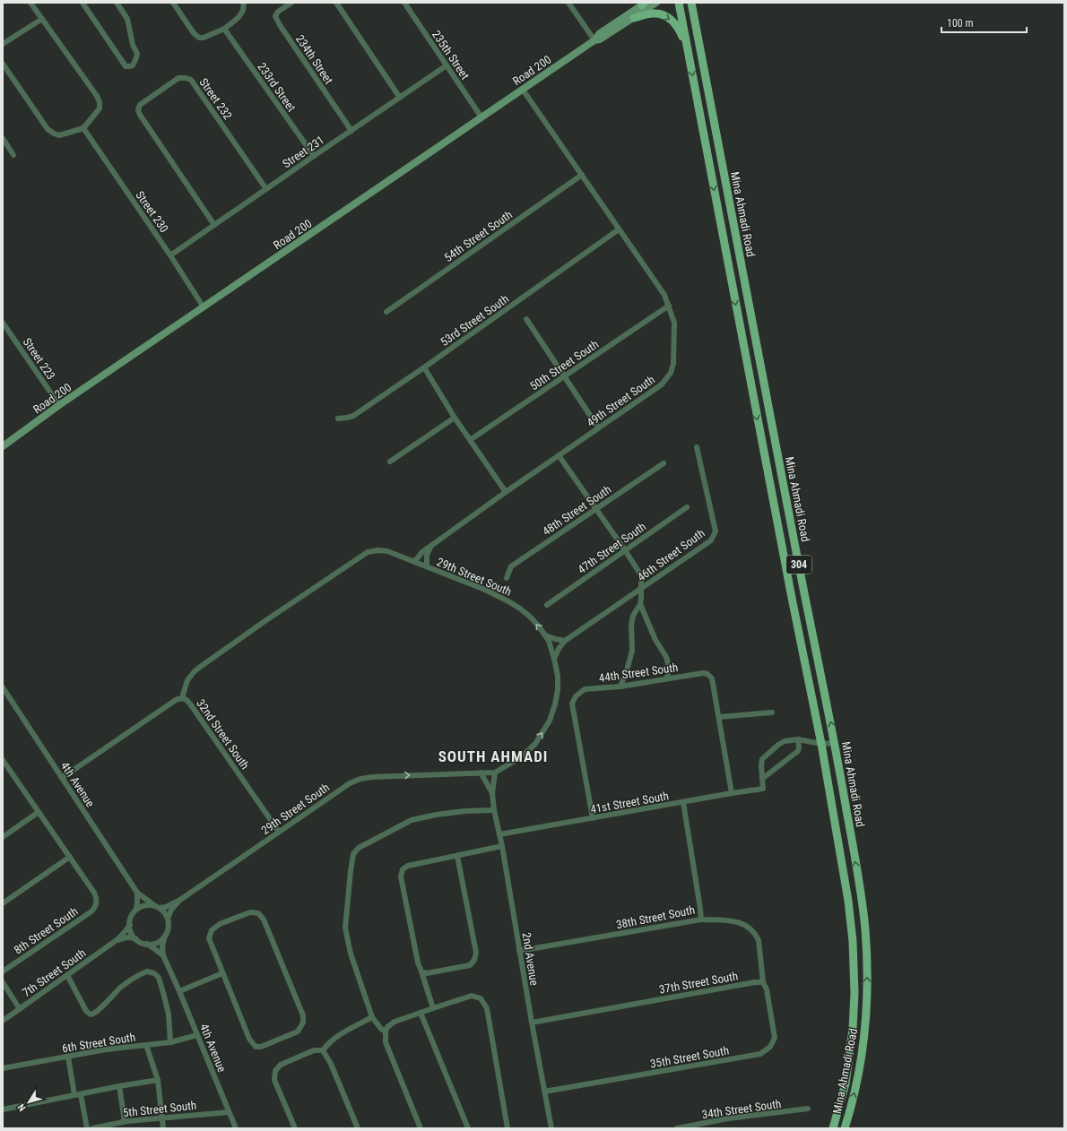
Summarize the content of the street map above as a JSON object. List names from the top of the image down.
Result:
{
  "streets": {
    "main road": ["Road 200", "Mina Ahmadi Road", "304"],
    "street": [
      "235th Street",
      "234th Street",
      "233rd Street",
      "Street 232",
      "Street 231",
      "Street 230",
      "54th Street South",
      "53rd Street South",
      "Street 223",
      "50th Street South",
      "49th Street South",
      "48th Street South",
      "47th Street South",
      "46th Street South",
      "29th Street South",
      "44th Street South",
      "32nd Street South",
      "4th Avenue",
      "41st Street South",
      "38th Street South",
      "8th Street South",
      "2nd Avenue",
      "7th Street South",
      "37th Street South",
      "6th Street South",
      "35th Street South",
      "5th Street South",
      "34th Street South"
    ]
  },
  "crossings": [
    ["235th Street", "Road 200"],
    ["235th Street", "Street 231"],
    ["234th Street", "Street 231"],
    ["Road 200", "Street 230"],
    ["Road 200", "Street 223"],
    ["Road 200", "49th Street South"],
    ["233rd Street", "Street 231"],
    ["Street 232", "Street 231"],
    ["Street 231", "Street 230"],
    ["54th Street South", "49th Street South"],
    ["53rd Street South", "49th Street South"],
    ["50th Street South", "49th Street South"],
    ["49th Street South", "29th Street South"],
    ["46th Street South", "29th Street South"],
    ["29th Street South", "32nd Street South"],
    ["29th Street South", "4th Avenue"],
    ["29th Street South", "2nd Avenue"],
    ["29th Street South", "7th Street South"],
    ["44th Street South", "41st Street South"],
    ["32nd Street South", "4th Avenue"],
    ["4th Avenue", "7th Street South"],
    ["4th Avenue", "6th Street South"],
    ["4th Avenue", "5th Street South"],
    ["41st Street South", "38th Street South"],
    ["41st Street South", "2nd Avenue"],
    ["38th Street South", "2nd Avenue"],
    ["2nd Avenue", "37th Street South"],
    ["2nd Avenue", "35th Street South"],
    ["37th Street South", "35th Street South"]
  ],
  "districts": ["SOUTH AHMADI"],
  "scale_bar": "100 m",
  "north": "bottom left"
}
